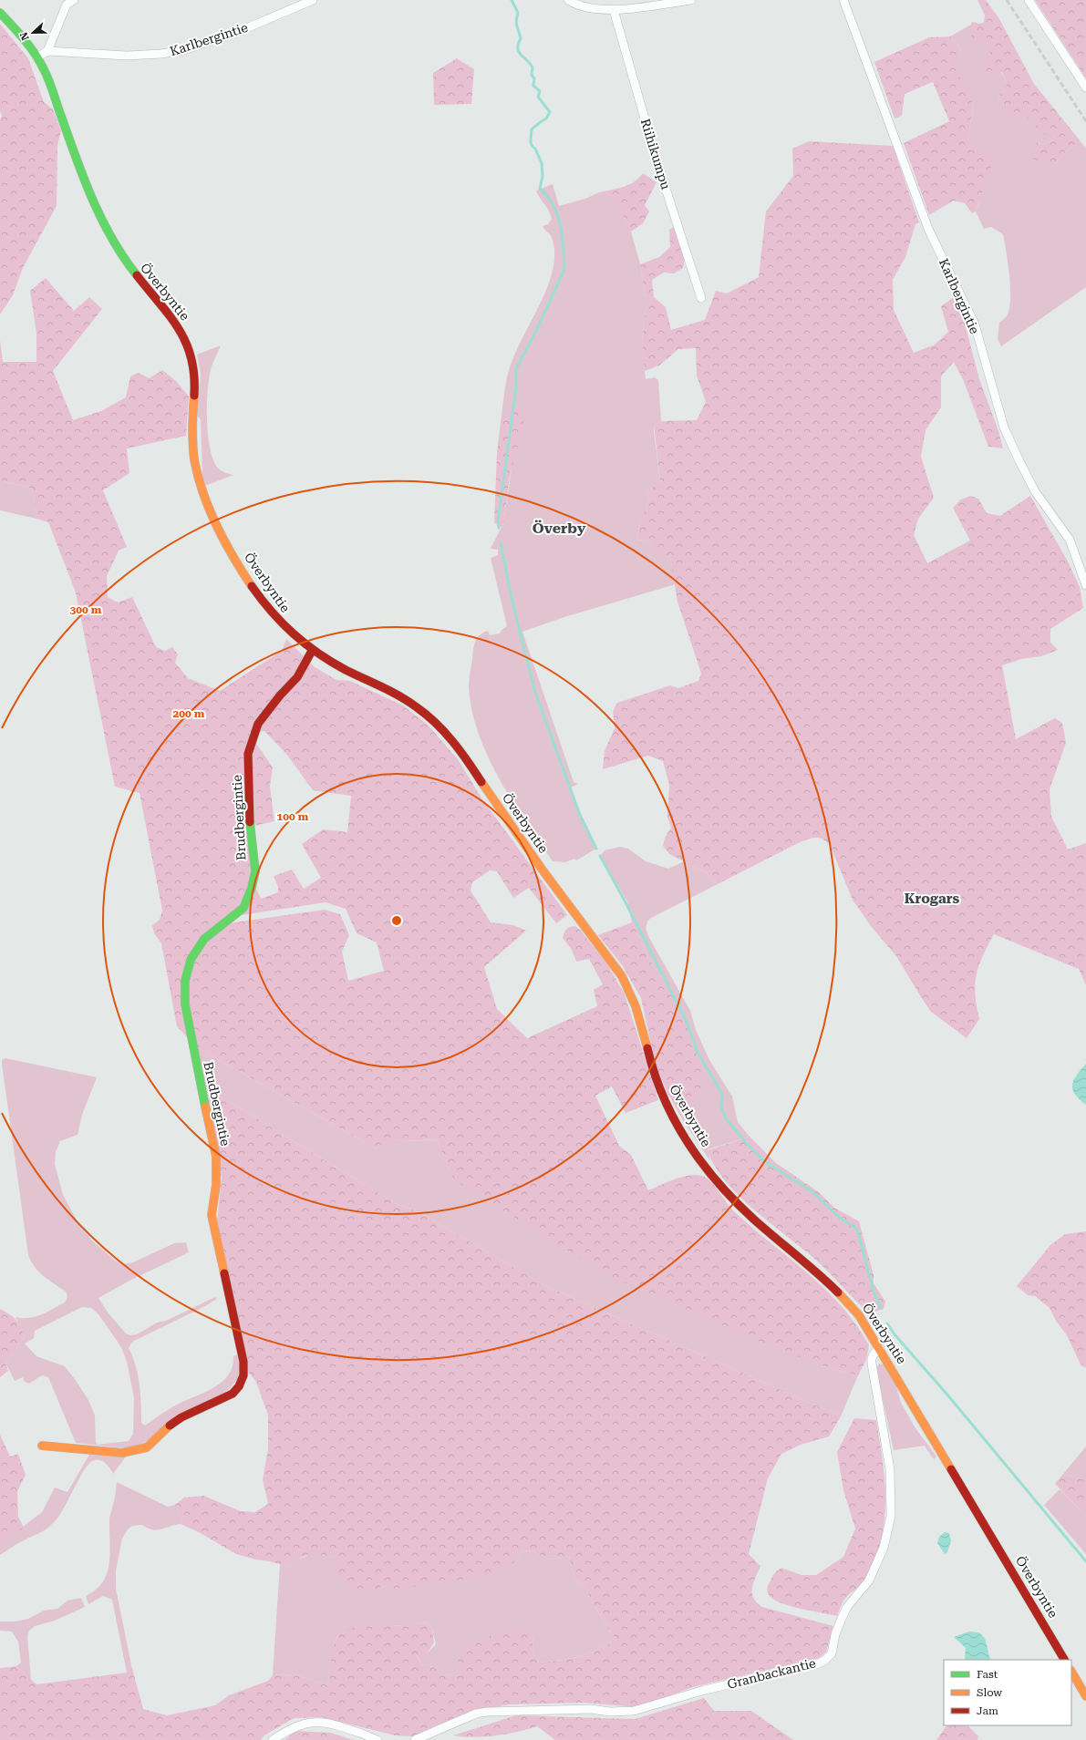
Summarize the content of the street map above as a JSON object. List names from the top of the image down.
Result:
{
  "streets": {
    "street": [
      "Karlbergintie",
      "Riihikumpu",
      "Överbyntie",
      "Brudbergintie",
      "Granbackantie"
    ]
  },
  "crossings": [
    ["Överbyntie", "Brudbergintie"],
    ["Överbyntie", "Granbackantie"]
  ],
  "districts": ["Överby", "Krogars"],
  "legend": ["Fast", "Slow", "Jam"],
  "north": "left",
  "rings": ["300 m", "200 m", "100 m"]
}
